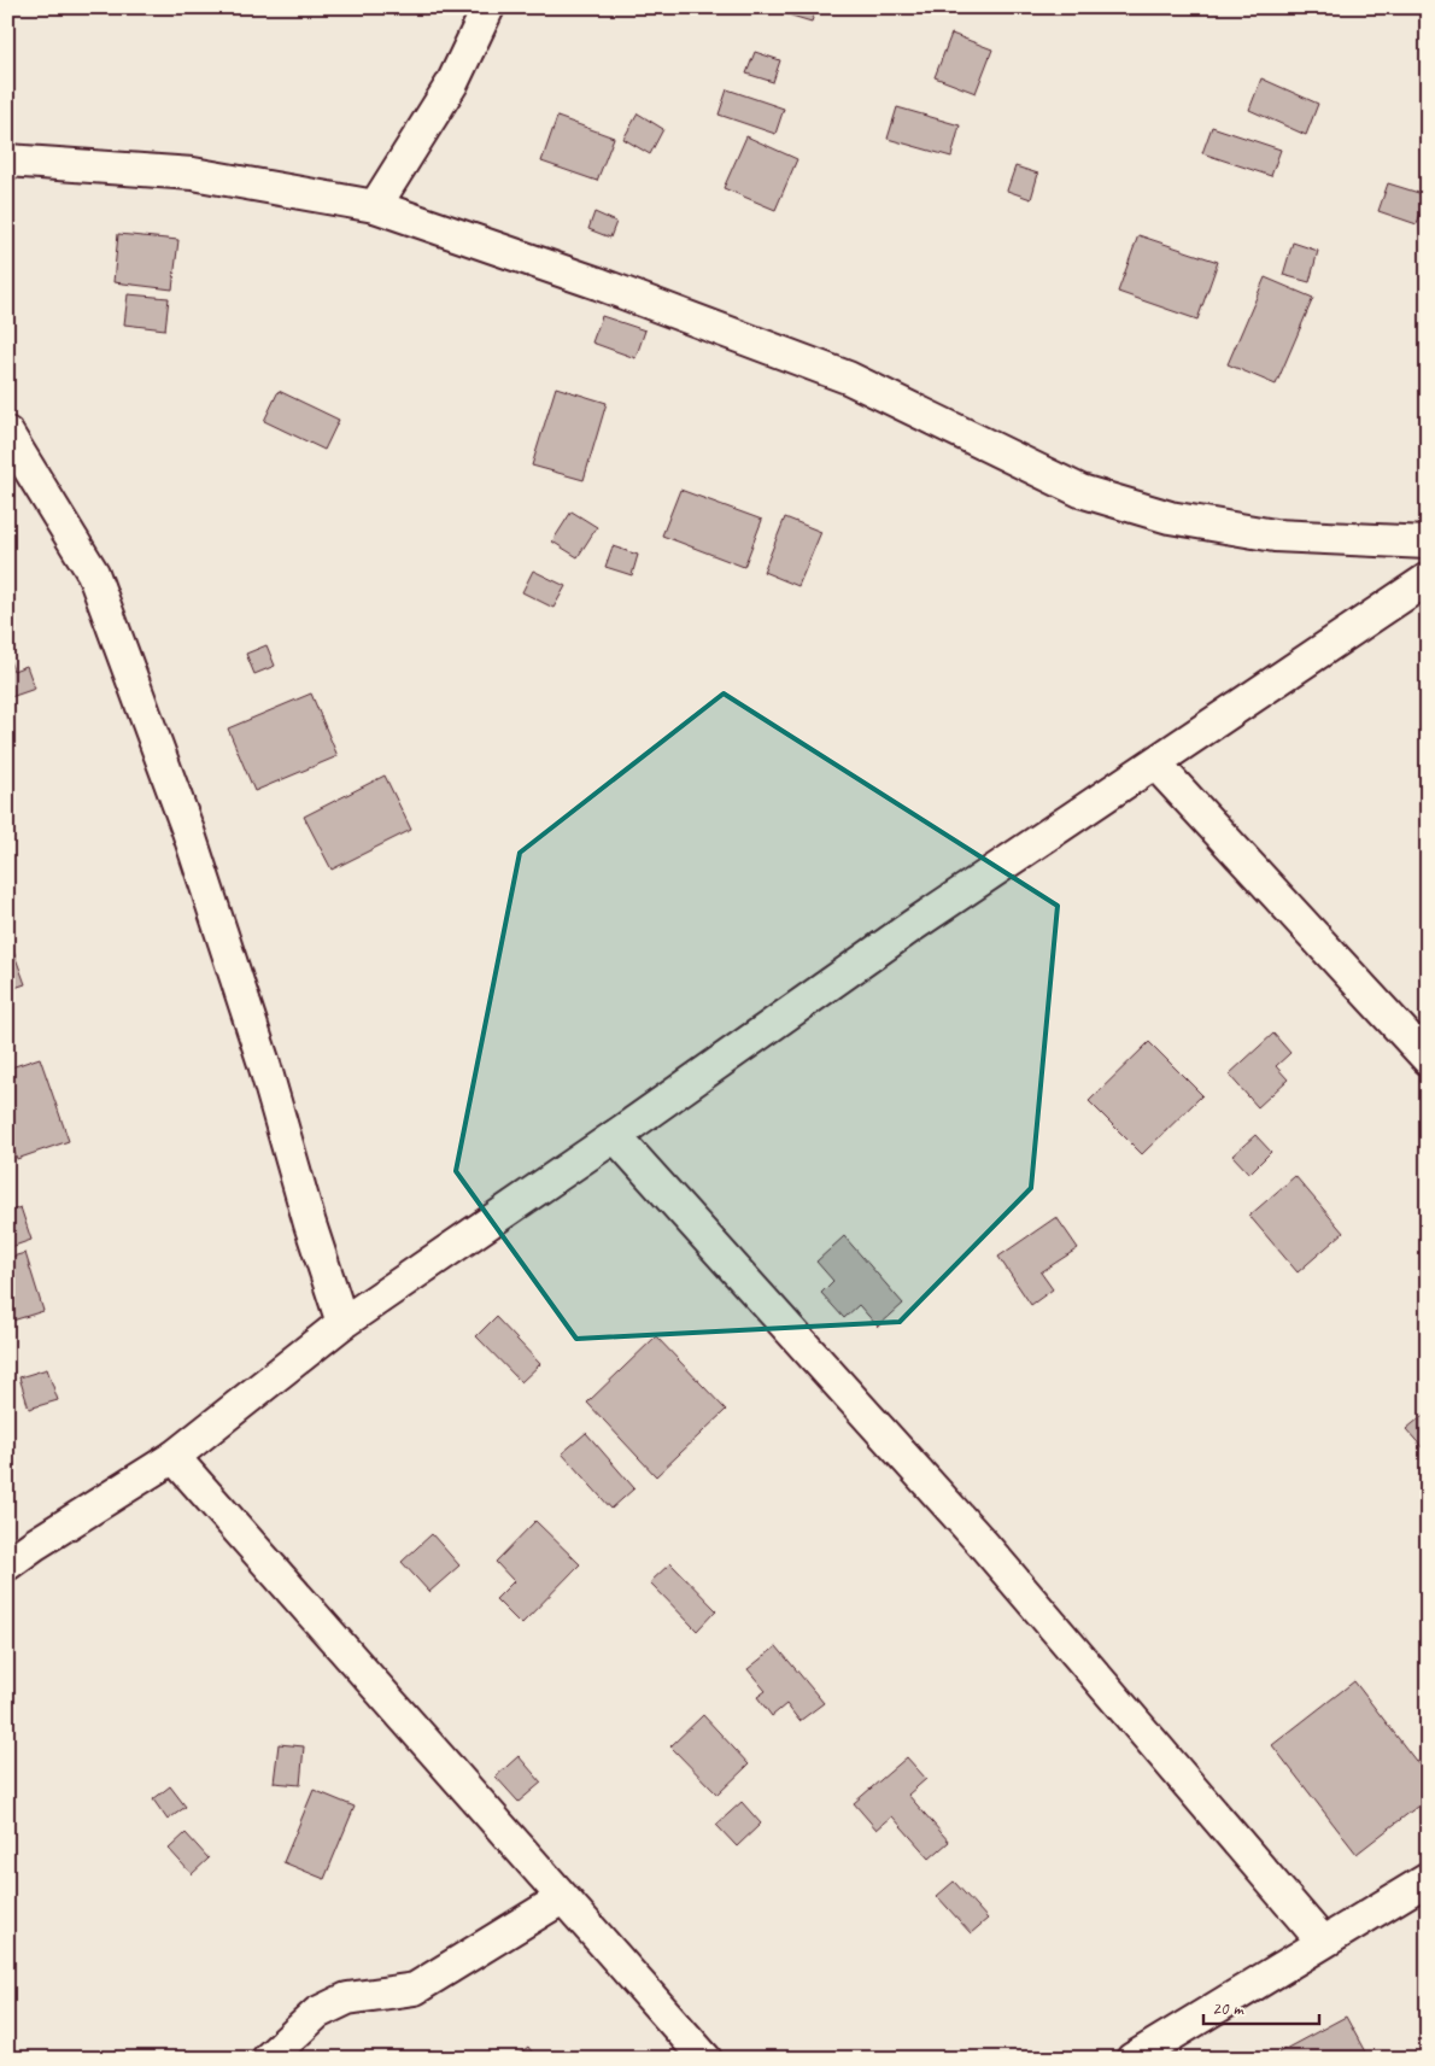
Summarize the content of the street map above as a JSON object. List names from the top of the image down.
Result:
{
  "scale_bar": "20 m"
}
